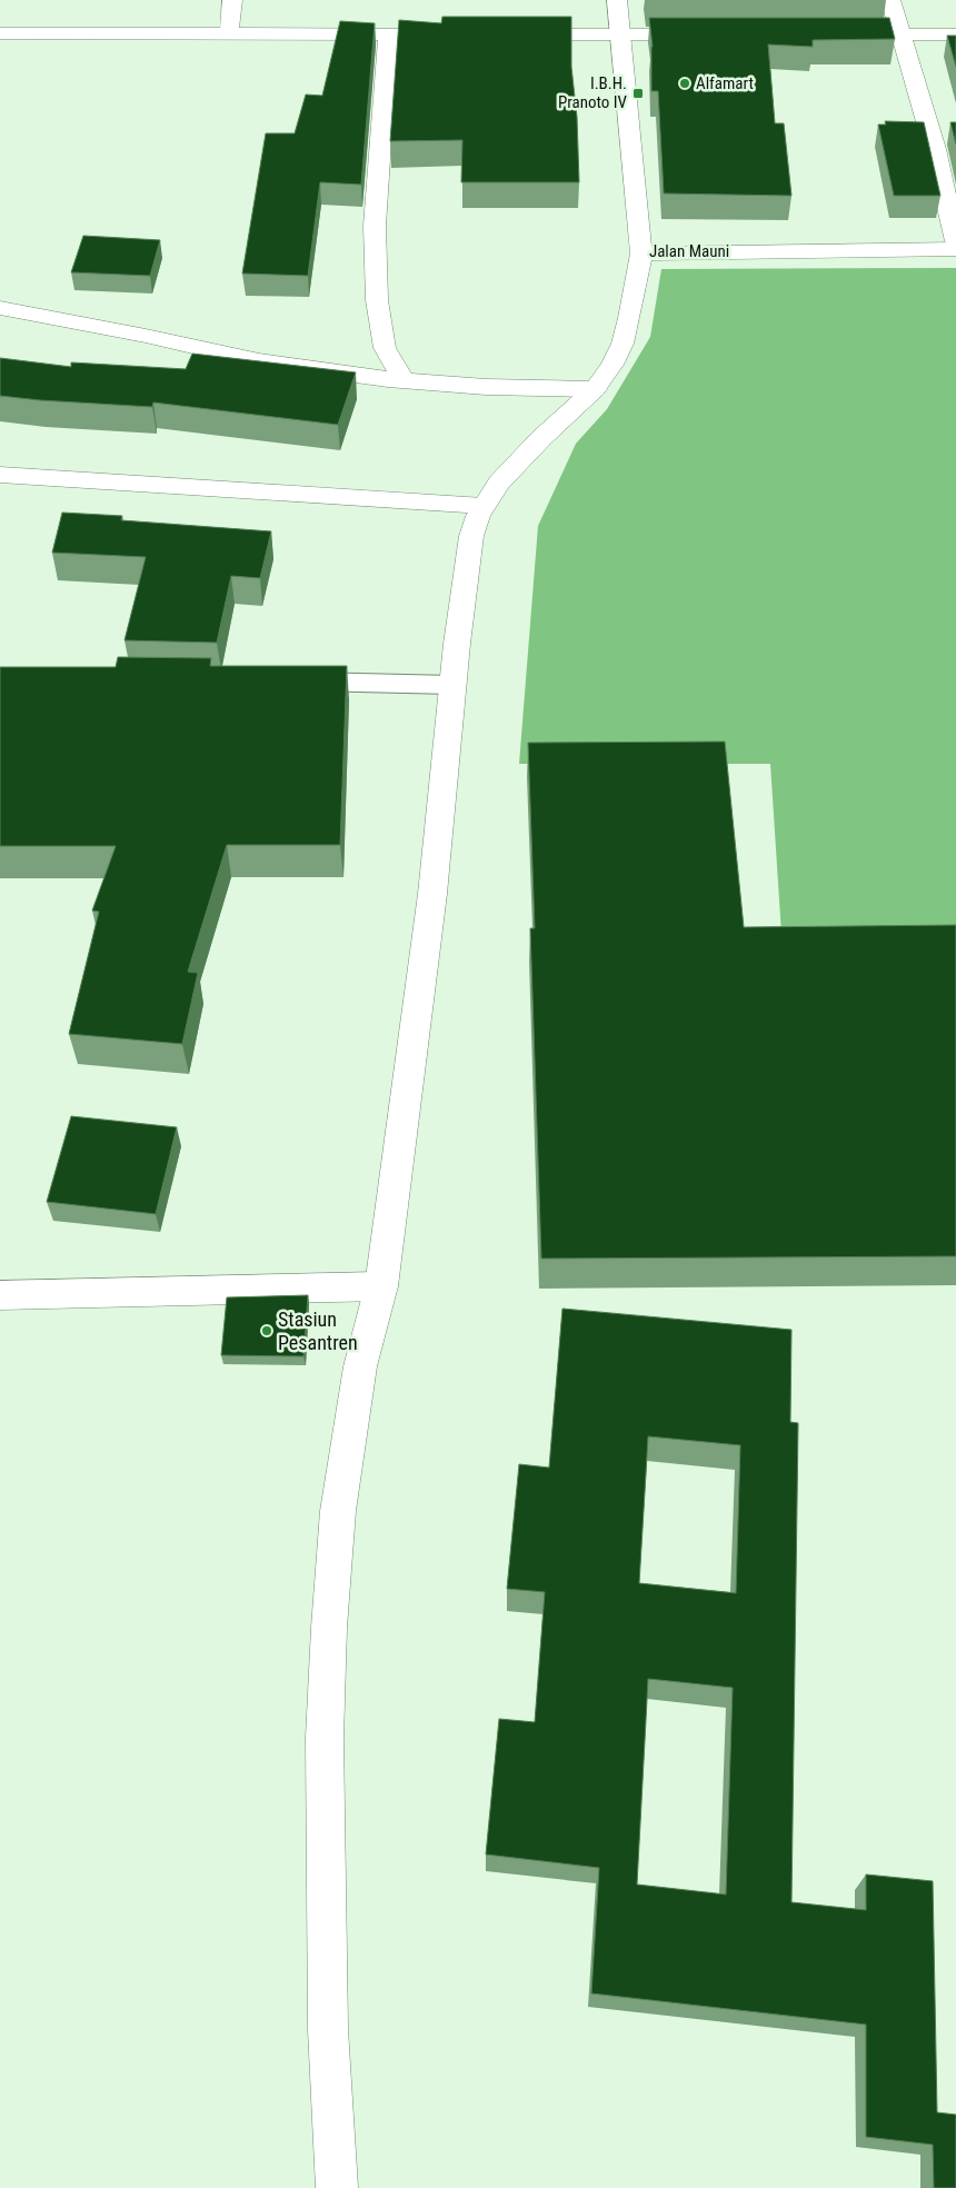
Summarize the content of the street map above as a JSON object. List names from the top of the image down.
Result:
{
  "streets": {
    "street": ["Jalan Mauni"]
  },
  "places": {
    "other": ["Alfamart", "Stasiun Pesantren"],
    "transit": ["I.B.H. Pranoto IV"]
  }
}
